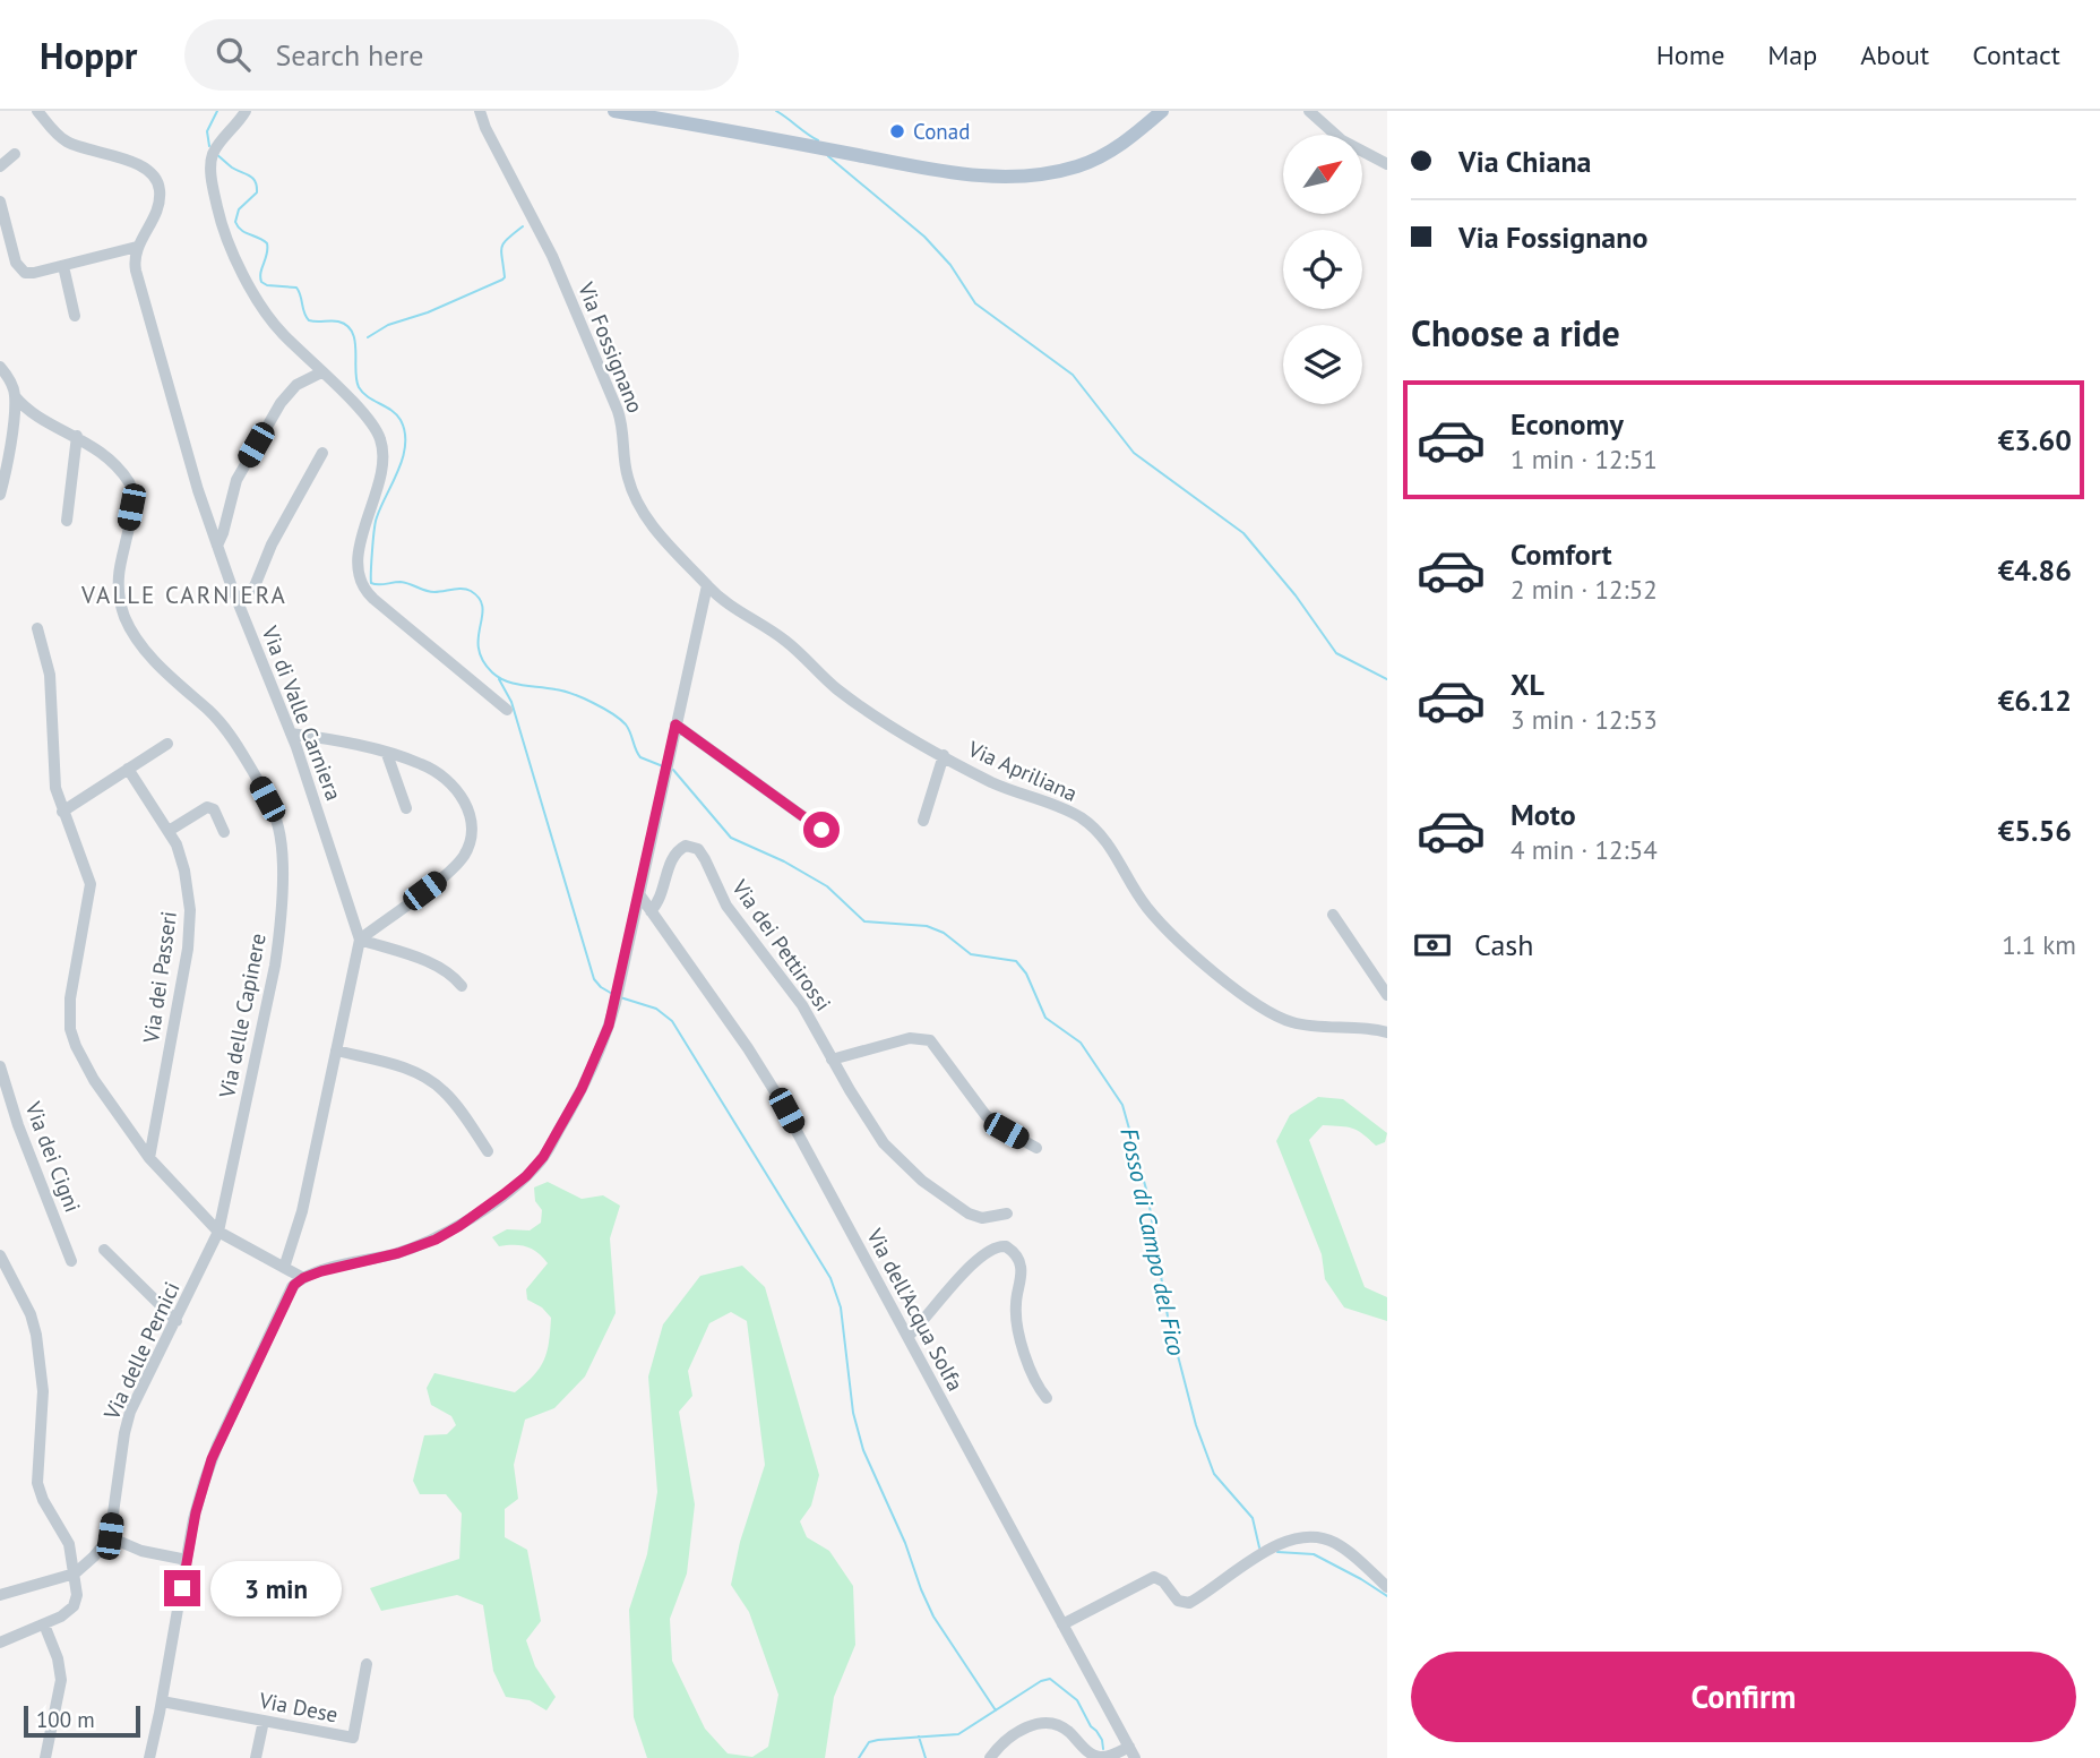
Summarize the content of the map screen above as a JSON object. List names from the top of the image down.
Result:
{
  "streets": {
    "street": [
      "Via Fossignano",
      "Via di Valle Carniera",
      "Via Apriliana",
      "Via dei Pettirossi",
      "Via dei Passeri",
      "Via delle Capinere",
      "Via dei Cigni",
      "Via dell'Acqua Solfa",
      "Via delle Pernici",
      "Via Dese"
    ]
  },
  "crossings": [
    ["Via Fossignano", "Via Apriliana"],
    ["Via dei Pettirossi", "Via dell'Acqua Solfa"],
    ["Via delle Capinere", "Via delle Pernici"]
  ],
  "districts": ["VALLE CARNIERA"],
  "water": ["Fosso di Campo del Fico"],
  "places": ["Conad"],
  "scale_bar": "100 m",
  "north": "top right",
  "page": {
    "header": "Hoppr",
    "search": "Search here",
    "nav": [
      "Home",
      "Map",
      "About",
      "Contact"
    ],
    "banner": ["Via Chiana", "Via Fossignano"],
    "heading": "Choose a ride",
    "list": [
      {
        "name": "Economy",
        "note": "1 min · 12:51",
        "value": "€3.60"
      },
      {
        "name": "Comfort",
        "note": "2 min · 12:52",
        "value": "€4.86"
      },
      {
        "name": "XL",
        "note": "3 min · 12:53",
        "value": "€6.12"
      },
      {
        "name": "Moto",
        "note": "4 min · 12:54",
        "value": "€5.56"
      }
    ],
    "pay": ["Cash", "1.1 km"],
    "bubble": "3 min",
    "buttons": "Confirm",
    "scale": "100 m"
  }
}
